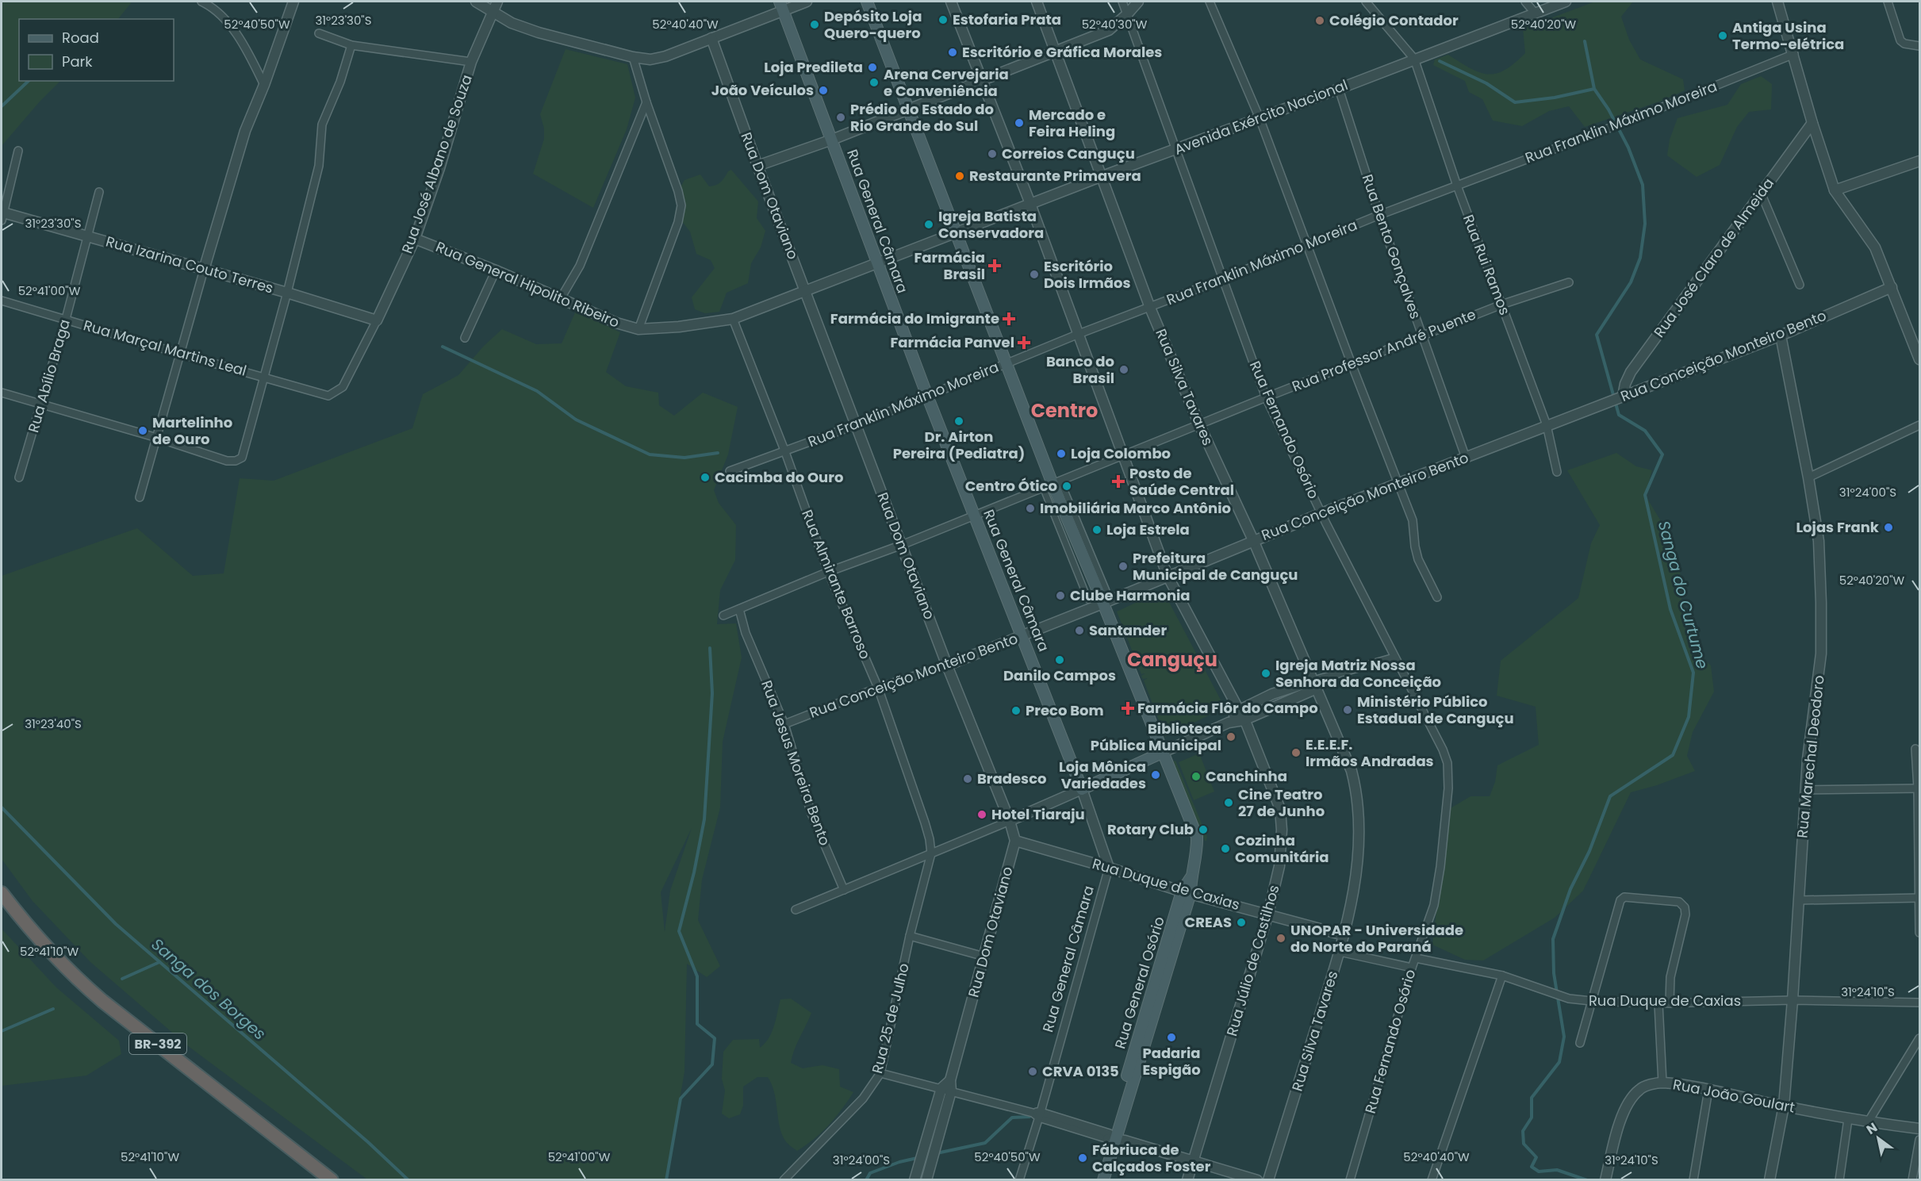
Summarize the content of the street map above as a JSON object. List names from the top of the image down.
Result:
{
  "streets": {
    "highway": ["BR-392"],
    "main road": ["Rua General Câmara", "Rua General Osório"],
    "street": [
      "Avenida Exército Nacional",
      "Rua Franklin Máximo Moreira",
      "Rua José Albano de Souza",
      "Rua Dom Otaviano",
      "Rua Bento Gonçalves",
      "Rua José Claro de Almeida",
      "Rua Izarina Couto Terres",
      "Rua Rui Ramos",
      "Rua General Hipolito Ribeiro",
      "Rua Marçal Martins Leal",
      "Rua Professor André Puente",
      "Rua Conceição Monteiro Bento",
      "Rua Abílio Braga",
      "Rua Silva Tavares",
      "Rua Fernando Osório",
      "Rua Almirante Barroso",
      "Rua Marechal Deodoro",
      "Rua Jesus Moreira Bento",
      "Rua Duque de Caxias",
      "Rua Júlio de Castilhos",
      "Rua 25 de Julho",
      "Rua João Goulart"
    ]
  },
  "crossings": [
    ["Avenida Exército Nacional", "Rua General Câmara"],
    ["Avenida Exército Nacional", "Rua Bento Gonçalves"],
    ["Avenida Exército Nacional", "Rua Rui Ramos"],
    ["Avenida Exército Nacional", "Rua General Hipolito Ribeiro"],
    ["Avenida Exército Nacional", "Rua Silva Tavares"],
    ["Avenida Exército Nacional", "Rua Fernando Osório"],
    ["Avenida Exército Nacional", "Rua Júlio de Castilhos"],
    ["Avenida Exército Nacional", "Rua General Osório"],
    ["Rua Franklin Máximo Moreira", "Rua Dom Otaviano"],
    ["Rua Franklin Máximo Moreira", "Rua General Câmara"],
    ["Rua Franklin Máximo Moreira", "Rua Bento Gonçalves"],
    ["Rua Franklin Máximo Moreira", "Rua Rui Ramos"],
    ["Rua Franklin Máximo Moreira", "Rua Silva Tavares"],
    ["Rua Franklin Máximo Moreira", "Rua Fernando Osório"],
    ["Rua Franklin Máximo Moreira", "Rua Almirante Barroso"],
    ["Rua Franklin Máximo Moreira", "Rua Júlio de Castilhos"],
    ["Rua Franklin Máximo Moreira", "Rua General Osório"],
    ["Rua José Albano de Souza", "Rua Izarina Couto Terres"],
    ["Rua José Albano de Souza", "Rua General Hipolito Ribeiro"],
    ["Rua José Albano de Souza", "Rua Marçal Martins Leal"],
    ["Rua Dom Otaviano", "Rua General Hipolito Ribeiro"],
    ["Rua Dom Otaviano", "Rua Professor André Puente"],
    ["Rua Dom Otaviano", "Rua Conceição Monteiro Bento"],
    ["Rua Dom Otaviano", "Rua Duque de Caxias"],
    ["Rua General Câmara", "Rua General Hipolito Ribeiro"],
    ["Rua General Câmara", "Rua Professor André Puente"],
    ["Rua General Câmara", "Rua Conceição Monteiro Bento"],
    ["Rua General Câmara", "Rua Duque de Caxias"],
    ["Rua Bento Gonçalves", "Rua Professor André Puente"],
    ["Rua Bento Gonçalves", "Rua Conceição Monteiro Bento"],
    ["Rua José Claro de Almeida", "Rua Conceição Monteiro Bento"],
    ["Rua Izarina Couto Terres", "Rua Abílio Braga"],
    ["Rua Rui Ramos", "Rua Professor André Puente"],
    ["Rua Rui Ramos", "Rua Conceição Monteiro Bento"],
    ["Rua General Hipolito Ribeiro", "Rua Almirante Barroso"],
    ["Rua Marçal Martins Leal", "Rua Abílio Braga"],
    ["Rua Professor André Puente", "Rua Silva Tavares"],
    ["Rua Professor André Puente", "Rua Fernando Osório"],
    ["Rua Professor André Puente", "Rua Almirante Barroso"],
    ["Rua Professor André Puente", "Rua Jesus Moreira Bento"],
    ["Rua Professor André Puente", "Rua Júlio de Castilhos"],
    ["Rua Professor André Puente", "Rua General Osório"],
    ["Rua Conceição Monteiro Bento", "Rua Silva Tavares"],
    ["Rua Conceição Monteiro Bento", "Rua Fernando Osório"],
    ["Rua Conceição Monteiro Bento", "Rua Almirante Barroso"],
    ["Rua Conceição Monteiro Bento", "Rua Marechal Deodoro"],
    ["Rua Conceição Monteiro Bento", "Rua Jesus Moreira Bento"],
    ["Rua Conceição Monteiro Bento", "Rua Júlio de Castilhos"],
    ["Rua Conceição Monteiro Bento", "Rua General Osório"],
    ["Rua Silva Tavares", "Rua Duque de Caxias"],
    ["Rua Fernando Osório", "Rua Duque de Caxias"],
    ["Rua Almirante Barroso", "Rua 25 de Julho"],
    ["Rua Marechal Deodoro", "Rua Duque de Caxias"],
    ["Rua Marechal Deodoro", "Rua João Goulart"],
    ["Rua Duque de Caxias", "Rua Júlio de Castilhos"],
    ["Rua Duque de Caxias", "Rua General Osório"]
  ],
  "districts": ["Centro", "Canguçu"],
  "water": ["Sanga do Curtume", "Sanga dos Borges"],
  "places": {
    "other": [
      "Estofaria Prata",
      "Colégio Contador",
      "Depósito Loja Quero-quero",
      "Antiga Usina Termo-elétrica",
      "Escritório e Gráfica Morales",
      "Loja Predileta",
      "Arena Cervejaria e Conveniência",
      "João Veículos",
      "Prédio do Estado do Rio Grande do Sul",
      "Mercado e Feira Heling",
      "Correios Canguçu",
      "Restaurante Primavera",
      "Igreja Batista Conservadora",
      "Escritório Dois Irmãos",
      "Banco do Brasil",
      "Dr. Airton Pereira (Pediatra)",
      "Martelinho de Ouro",
      "Loja Colombo",
      "Cacimba do Ouro",
      "Centro Ótico",
      "Imobiliária Marco Antônio",
      "Lojas Frank",
      "Loja Estrela",
      "Prefeitura Municipal de Canguçu",
      "Clube Harmonia",
      "Santander",
      "Danilo Campos",
      "Igreja Matriz Nossa Senhora da Conceição",
      "Ministério Público Estadual de Canguçu",
      "Preco Bom",
      "Biblioteca Pública Municipal",
      "E.E.E.F. Irmãos Andradas",
      "Loja Mônica Variedades",
      "Canchinha",
      "Bradesco",
      "Cine Teatro 27 de Junho",
      "Hotel Tiaraju",
      "Rotary Club",
      "Cozinha Comunitária",
      "CREAS",
      "UNOPAR - Universidade do Norte do Paraná",
      "Padaria Espigão",
      "CRVA 0135",
      "Fábriuca de Calçados Foster"
    ],
    "health": [
      "Farmácia Brasil",
      "Farmácia do Imigrante",
      "Farmácia Panvel",
      "Posto de Saúde Central",
      "Farmácia Flôr do Campo"
    ]
  },
  "legend": ["Road", "Park"],
  "north": "top left",
  "coordinates": [
    "31°23'30\"S",
    "52°40'50\"W",
    "52°40'40\"W",
    "52°40'30\"W",
    "52°40'20\"W",
    "52°41'00\"W",
    "31°24'00\"S",
    "31°23'40\"S",
    "52°41'10\"W",
    "31°24'10\"S"
  ]
}
